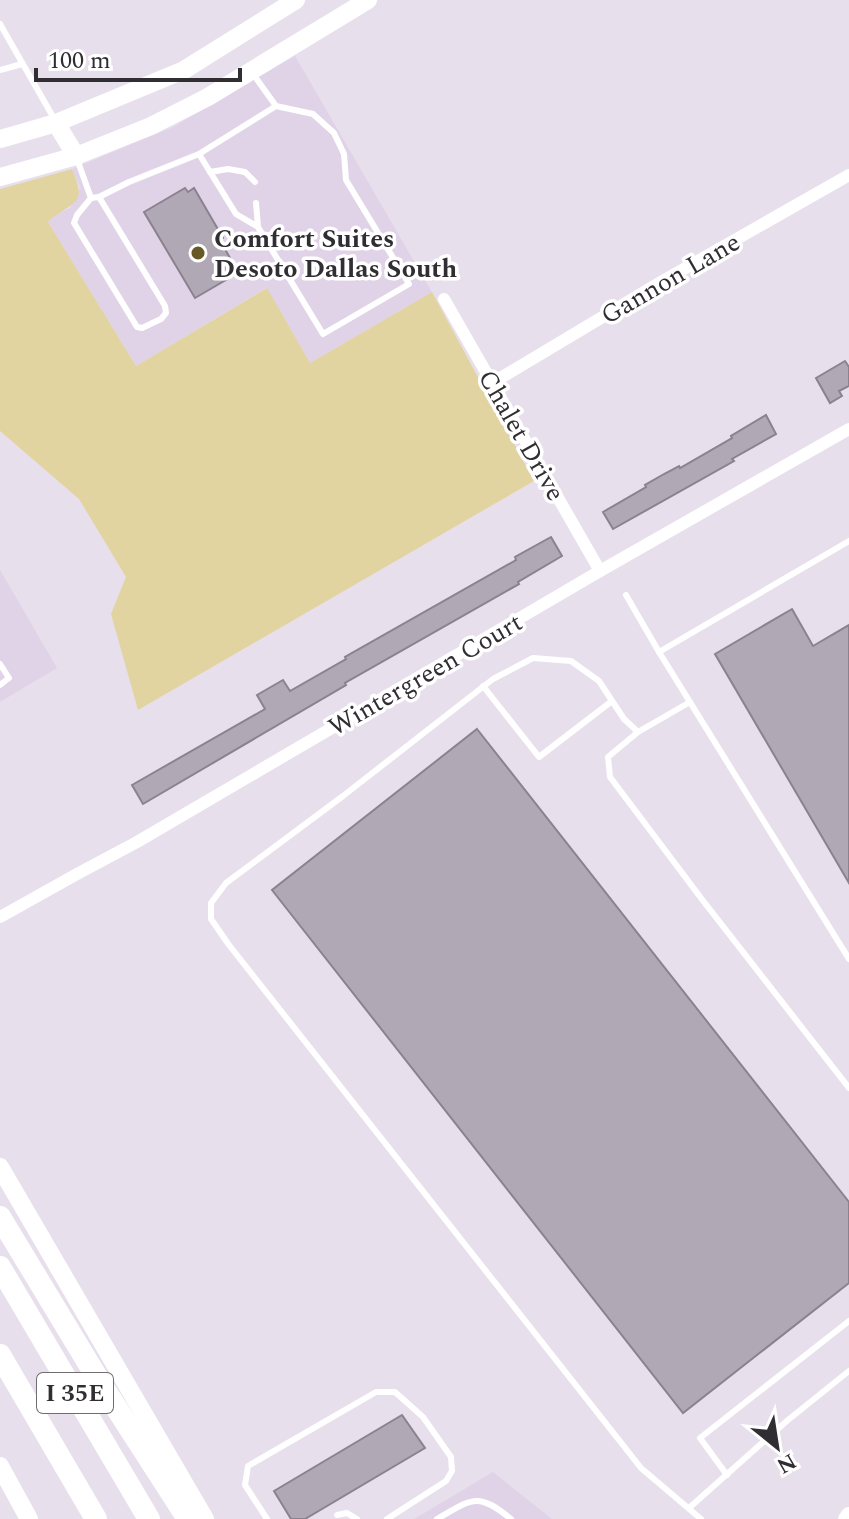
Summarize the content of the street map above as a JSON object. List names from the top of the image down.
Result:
{
  "streets": {
    "highway": ["I 35E"],
    "street": ["Gannon Lane", "Chalet Drive", "Wintergreen Court"]
  },
  "crossings": [
    ["Gannon Lane", "Chalet Drive"],
    ["Chalet Drive", "Wintergreen Court"]
  ],
  "places": ["Comfort Suites Desoto Dallas South"],
  "scale_bar": "100 m",
  "north": "bottom right"
}
